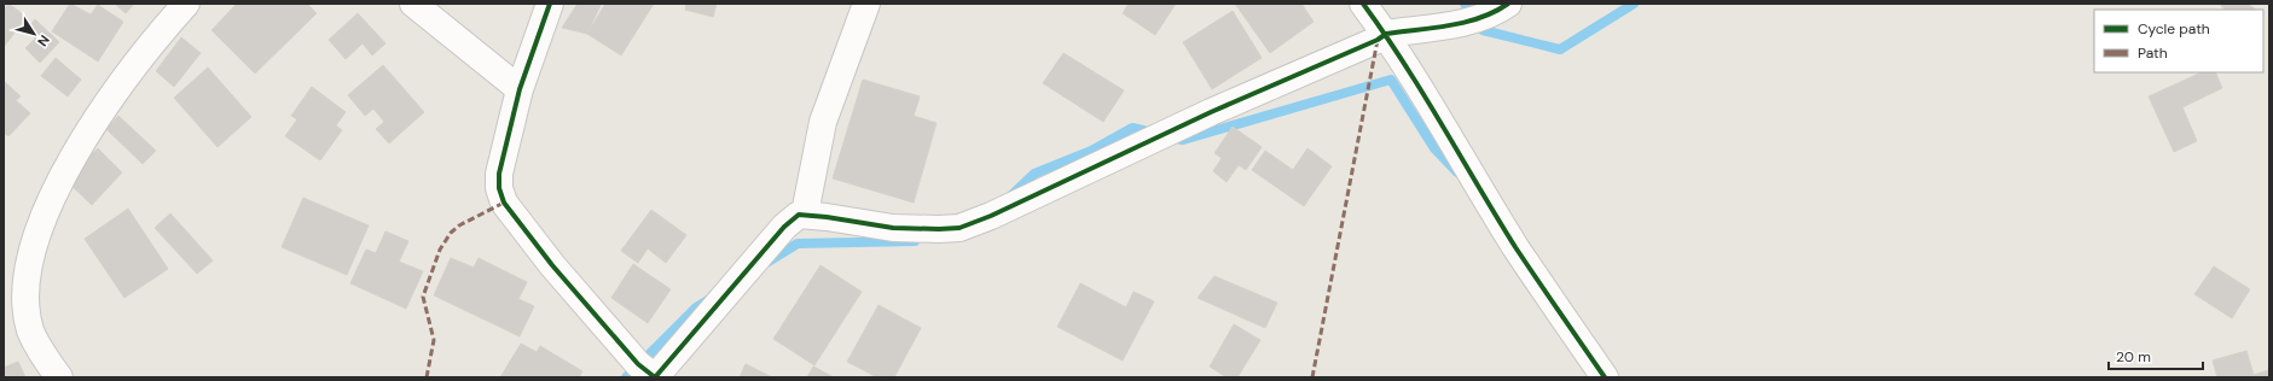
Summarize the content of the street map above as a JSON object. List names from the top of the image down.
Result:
{
  "legend": ["Cycle path", "Path"],
  "scale_bar": "20 m",
  "north": "bottom right"
}
